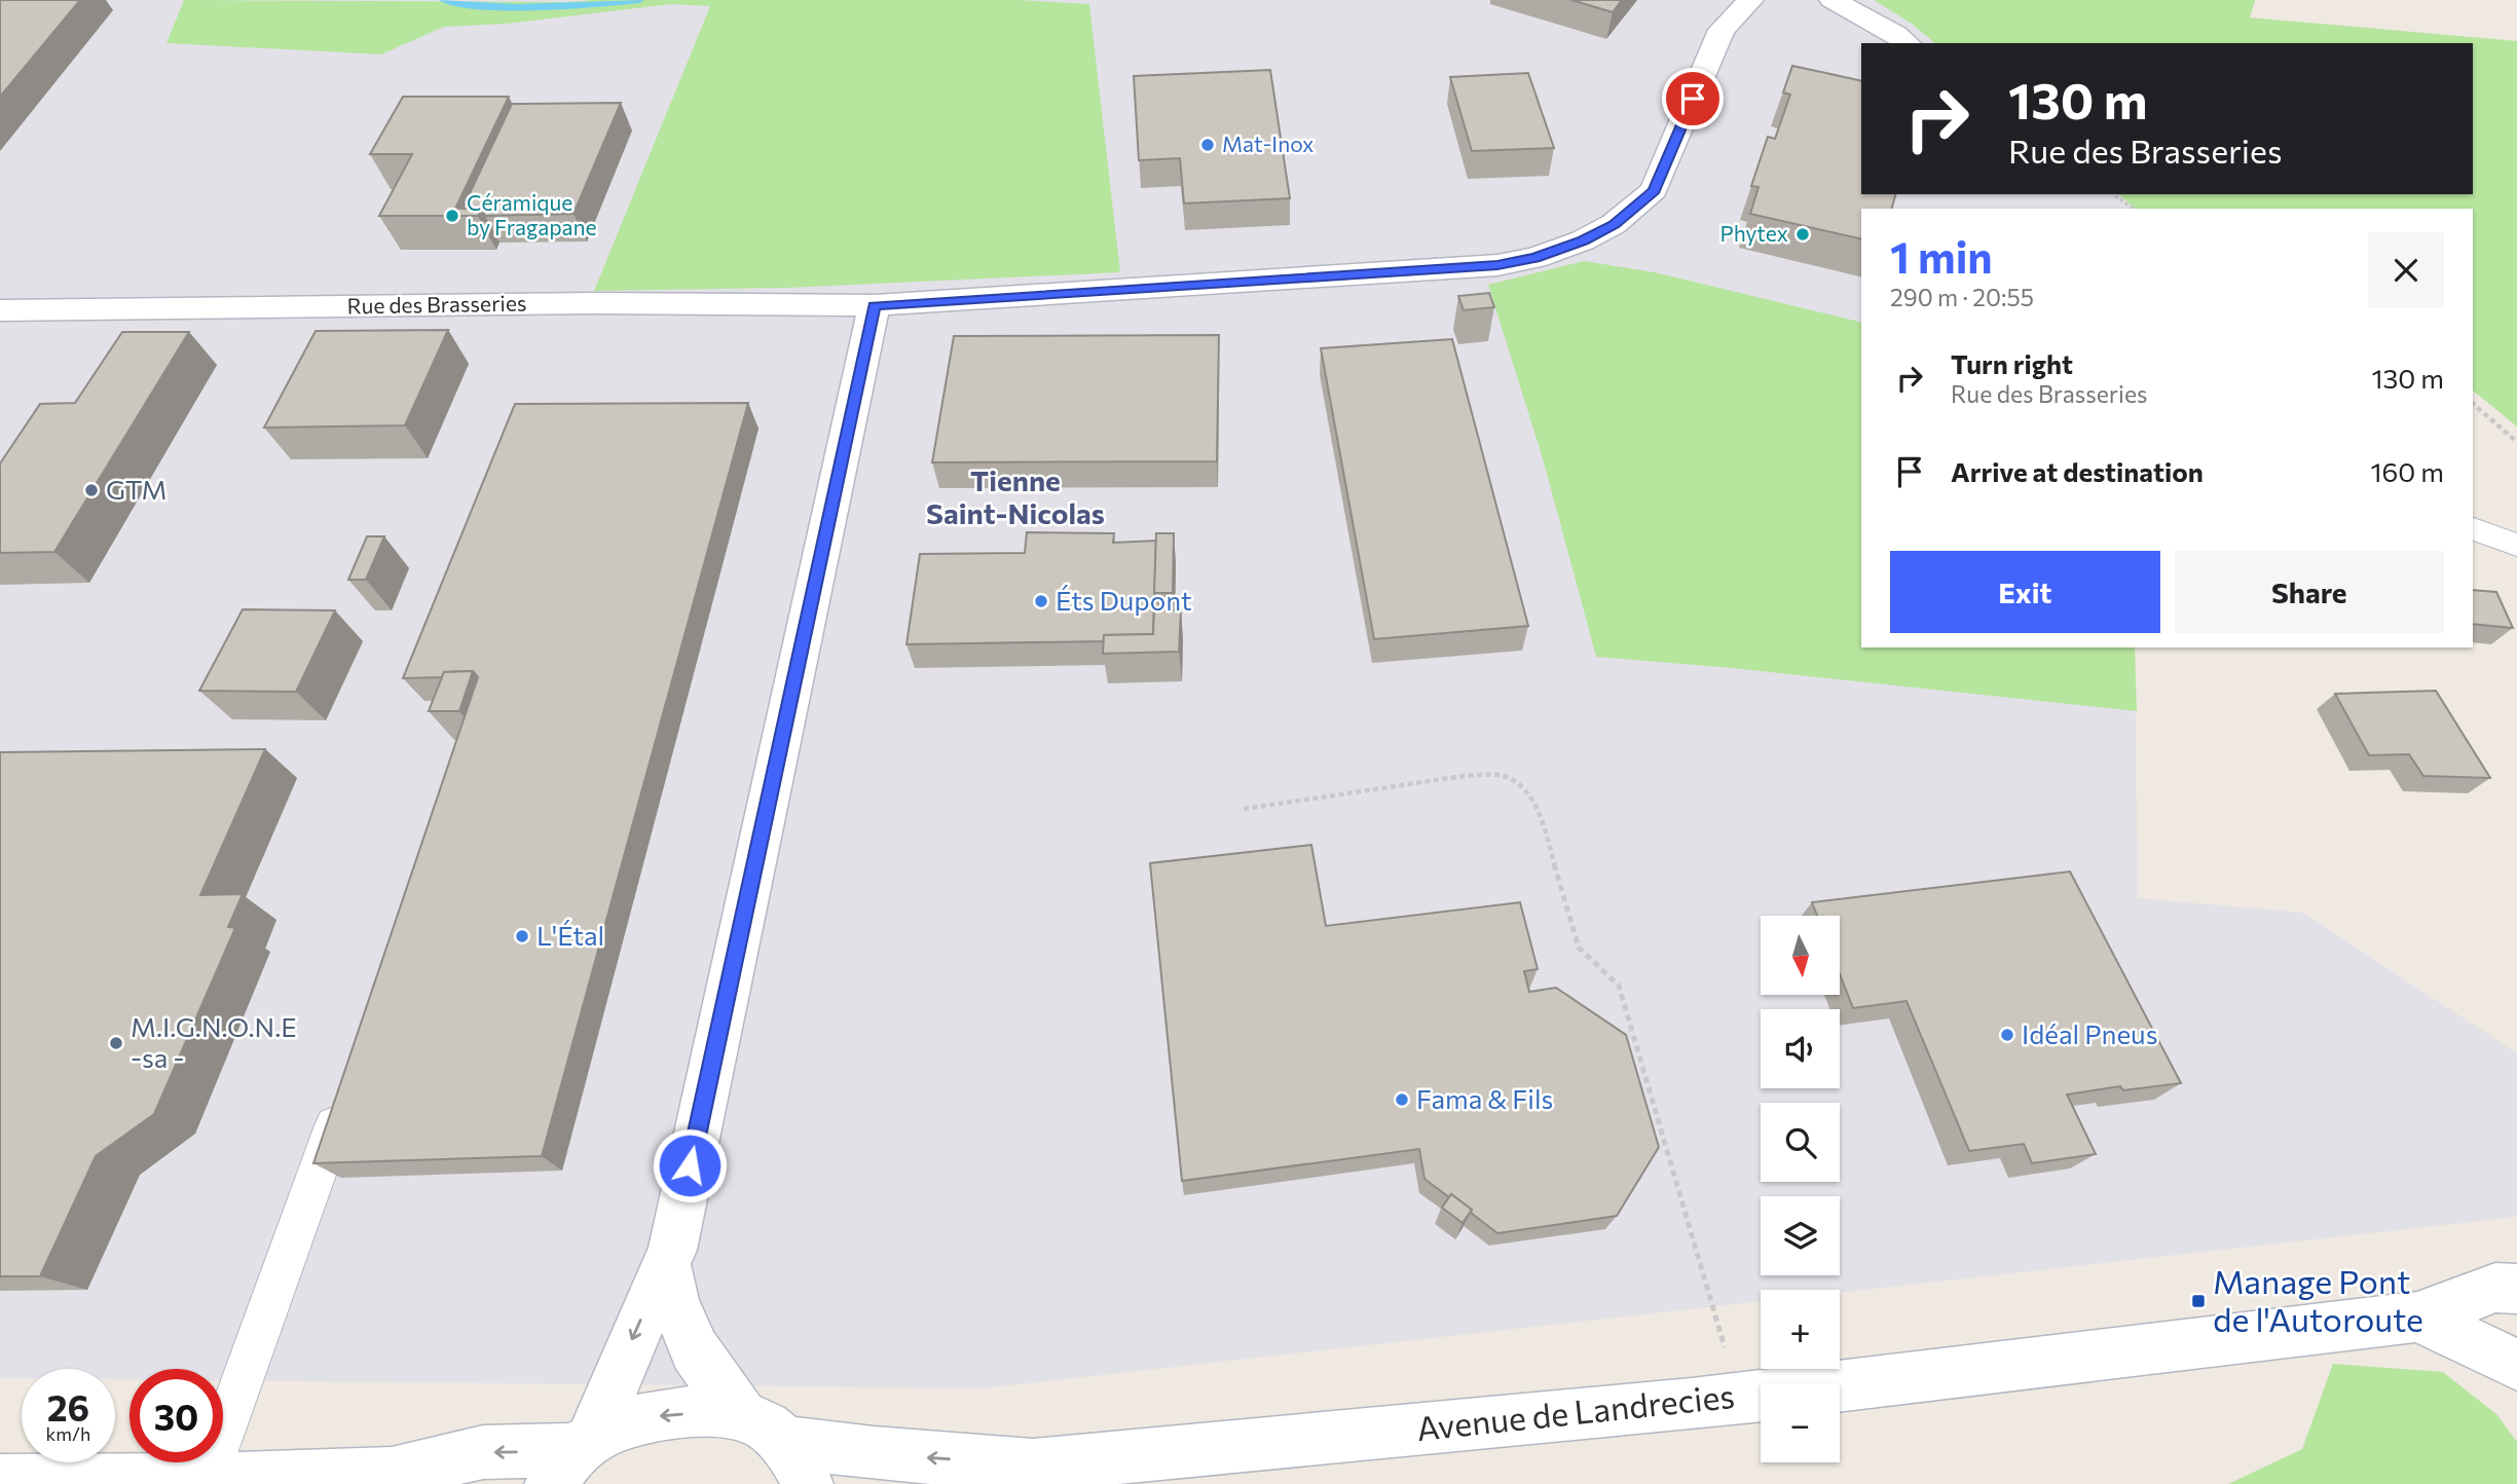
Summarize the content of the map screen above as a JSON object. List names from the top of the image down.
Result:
{
  "streets": {
    "street": ["Rue des Brasseries", "Avenue de Landrecies"]
  },
  "districts": ["Tienne Saint-Nicolas"],
  "places": {
    "other": [
      "Mat-Inox",
      "Céramique by Fragapane",
      "Phytex",
      "GTM",
      "Éts Dupont",
      "L'Étal",
      "Idéal Pneus",
      "M.I.G.N.O.N.E -sa -",
      "Fama & Fils"
    ],
    "transit": ["Manage Pont de l'Autoroute"]
  },
  "north": "bottom",
  "page": {
    "turn": ["130 m", "Rue des Brasseries"],
    "heading": ["1 min", "290 m · 20:55"],
    "list": [
      {
        "name": "Turn right",
        "note": "Rue des Brasseries",
        "value": "130 m"
      },
      {
        "name": "Arrive at destination",
        "value": "160 m"
      }
    ],
    "buttons": ["Exit", "Share"],
    "map_buttons": ["+", "−"],
    "speed": "26 km/h",
    "limit": "30"
  }
}
